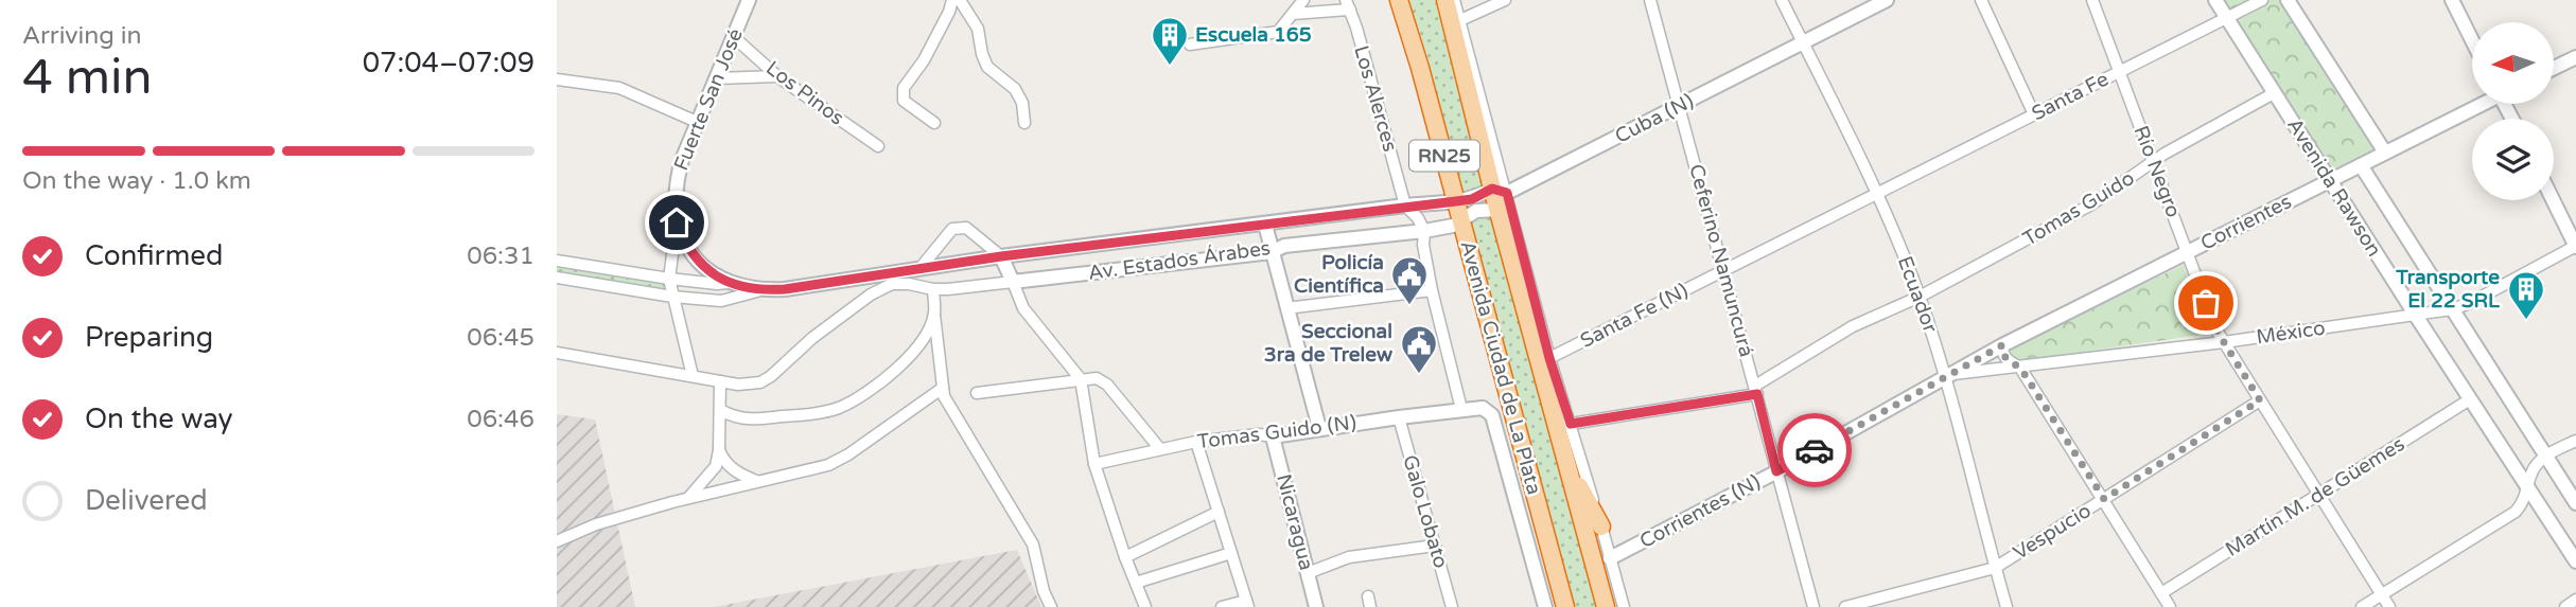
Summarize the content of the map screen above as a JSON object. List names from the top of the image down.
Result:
{
  "streets": {
    "highway": ["RN25", "Avenida Ciudad de La Plata"],
    "street": [
      "Los Pinos",
      "Santa Fe",
      "Los Alerces",
      "Fuerte San José",
      "Cuba (N)",
      "Río Negro",
      "Avenida Rawson",
      "Tomas Guido",
      "Corrientes",
      "Av. Estados Árabes",
      "Ceferino Namuncurá",
      "Ecuador",
      "Santa Fe (N)",
      "México",
      "Tomas Guido (N)",
      "Martín M. de Güemes",
      "Galo Lobato",
      "Corrientes (N)",
      "Nicaragua",
      "Vespucio"
    ]
  },
  "crossings": [
    ["Los Pinos", "Fuerte San José"],
    ["Santa Fe", "Río Negro"],
    ["Santa Fe", "Avenida Rawson"],
    ["Santa Fe", "Ecuador"],
    ["Santa Fe", "Santa Fe (N)"],
    ["Los Alerces", "Av. Estados Árabes"],
    ["Fuerte San José", "Av. Estados Árabes"],
    ["Cuba (N)", "Av. Estados Árabes"],
    ["Cuba (N)", "Ceferino Namuncurá"],
    ["Cuba (N)", "Ecuador"],
    ["Cuba (N)", "Avenida Ciudad de La Plata"],
    ["Río Negro", "Tomas Guido"],
    ["Río Negro", "Corrientes"],
    ["Río Negro", "México"],
    ["Río Negro", "Martín M. de Güemes"],
    ["Río Negro", "Vespucio"],
    ["Avenida Rawson", "Tomas Guido"],
    ["Avenida Rawson", "Corrientes"],
    ["Avenida Rawson", "México"],
    ["Avenida Rawson", "Martín M. de Güemes"],
    ["Tomas Guido", "Ecuador"],
    ["Corrientes", "Ecuador"],
    ["Corrientes", "México"],
    ["Corrientes", "Corrientes (N)"],
    ["Av. Estados Árabes", "Avenida Ciudad de La Plata"],
    ["Ceferino Namuncurá", "Santa Fe (N)"],
    ["Ceferino Namuncurá", "Corrientes (N)"],
    ["Ecuador", "Santa Fe (N)"],
    ["Ecuador", "México"],
    ["Ecuador", "Corrientes (N)"],
    ["Ecuador", "Vespucio"],
    ["Santa Fe (N)", "Avenida Ciudad de La Plata"],
    ["México", "Corrientes (N)"],
    ["Avenida Ciudad de La Plata", "Tomas Guido (N)"],
    ["Avenida Ciudad de La Plata", "Corrientes (N)"],
    ["Tomas Guido (N)", "Galo Lobato"],
    ["Tomas Guido (N)", "Nicaragua"]
  ],
  "places": {
    "building": ["Escuela 165", "Transporte El 22 SRL"],
    "public building": ["Policía Científica", "Seccional 3ra de Trelew"]
  },
  "north": "left",
  "page": {
    "heading": ["4 min", "Arriving in", "07:04–07:09"],
    "bar": "On the way · 1.0 km",
    "list": [
      ["Confirmed", "06:31"],
      ["Preparing", "06:45"],
      ["On the way", "06:46"],
      "Delivered"
    ]
  }
}
